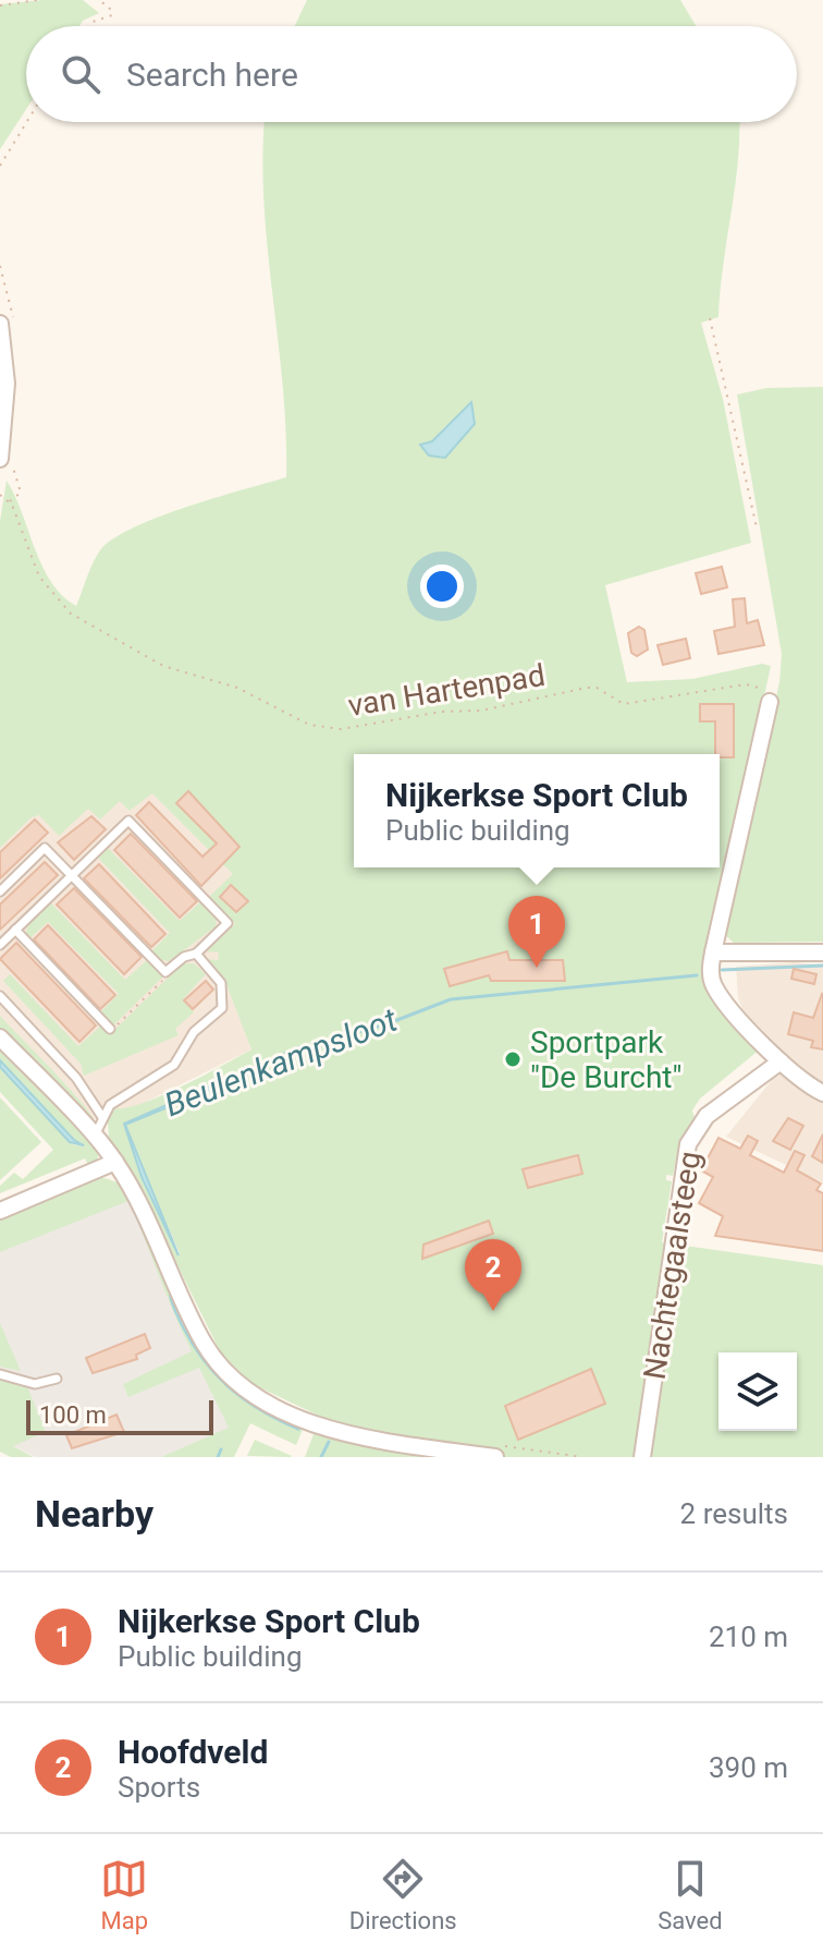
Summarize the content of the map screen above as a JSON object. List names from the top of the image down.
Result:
{
  "streets": {
    "street": ["Nachtegaalsteeg"],
    "path": ["van Hartenpad"]
  },
  "water": ["Beulenkampsloot"],
  "places": ["Sportpark \"De Burcht\""],
  "scale_bar": "100 m",
  "page": {
    "search": "Search here",
    "popup": ["Nijkerkse Sport Club", "Public building"],
    "pins": ["1", "2"],
    "scale": "100 m",
    "heading": ["Nearby", "2 results"],
    "list": [
      {
        "mark": "1",
        "name": "Nijkerkse Sport Club",
        "note": "Public building",
        "value": "210 m"
      },
      {
        "mark": "2",
        "name": "Hoofdveld",
        "note": "Sports",
        "value": "390 m"
      }
    ],
    "nav": ["Map", "Directions", "Saved"]
  }
}
